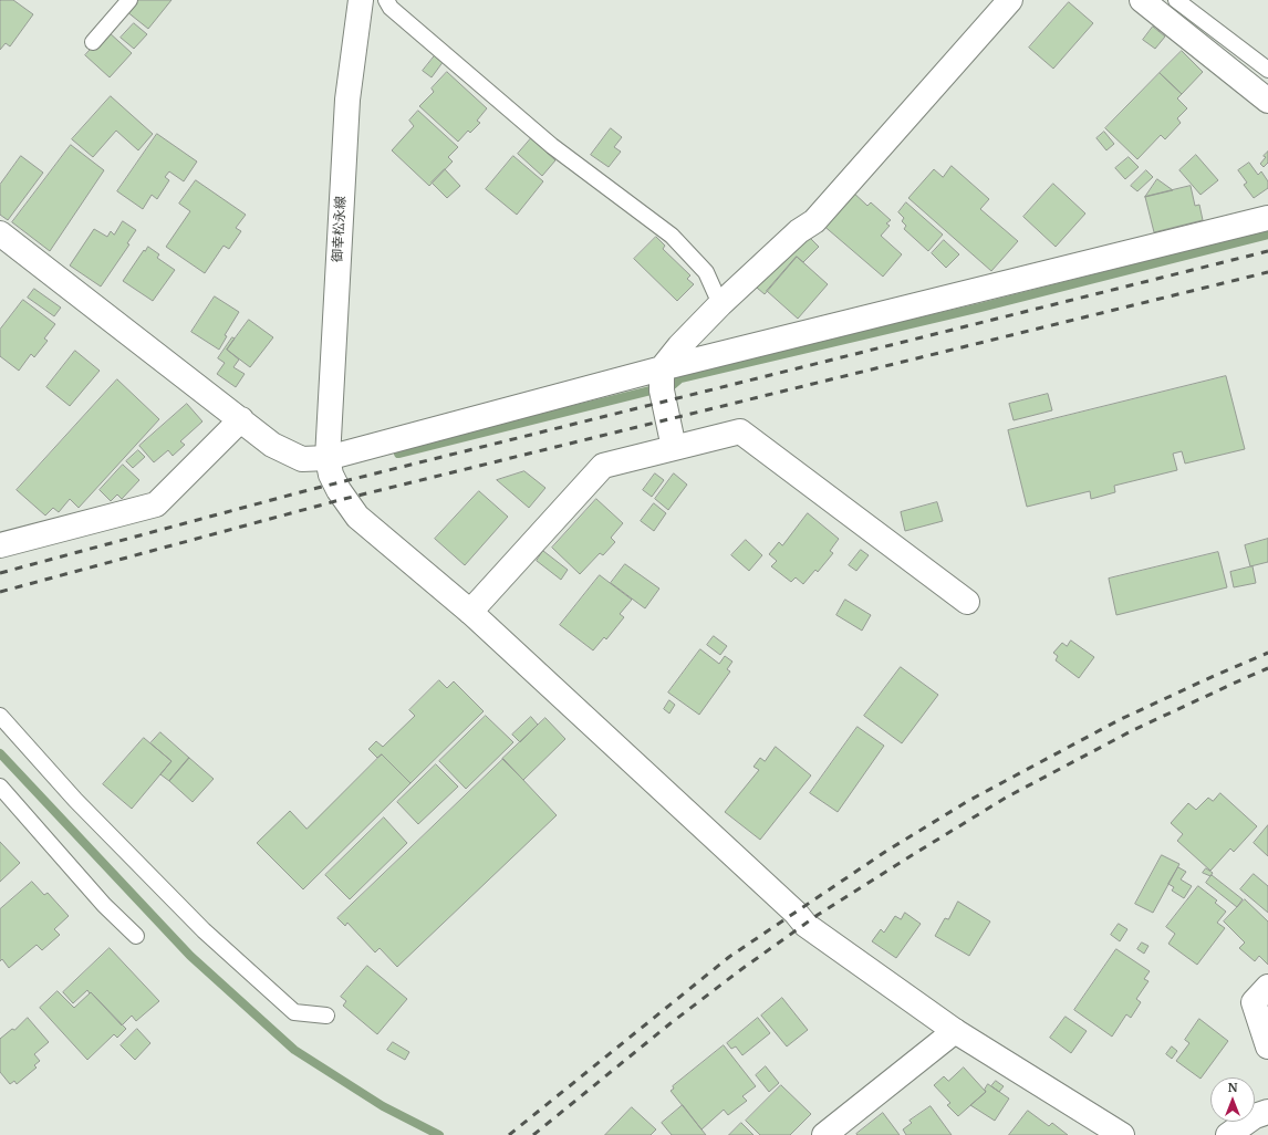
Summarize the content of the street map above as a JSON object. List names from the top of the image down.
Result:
{
  "streets": {
    "street": ["御幸松永線"]
  },
  "north": "top"
}
